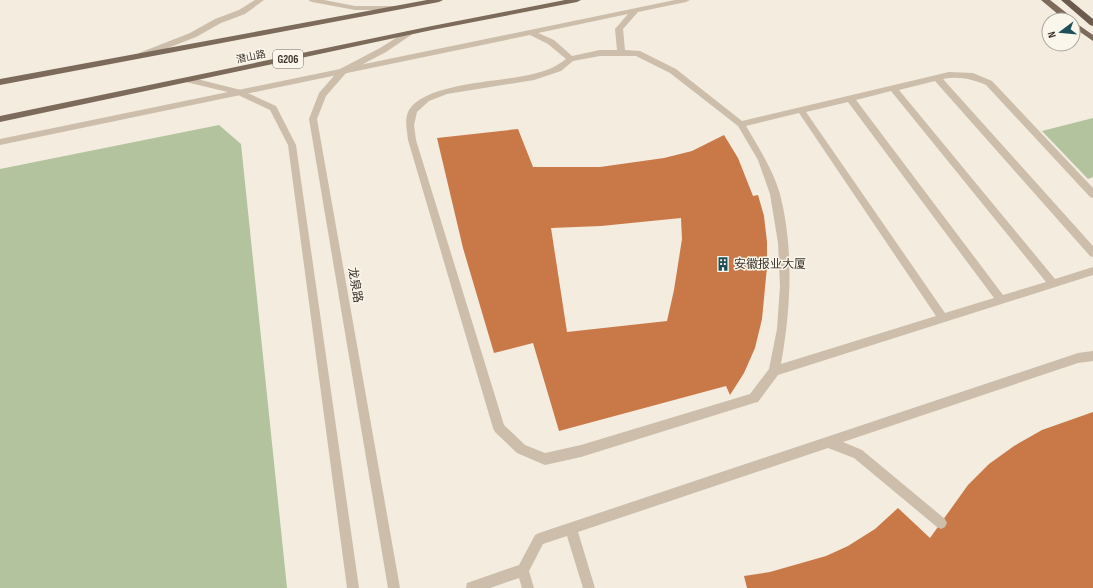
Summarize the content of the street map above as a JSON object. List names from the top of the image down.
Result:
{
  "streets": {
    "main road": ["潜山路", "G206"],
    "street": ["龙泉路"]
  },
  "crossings": [
    ["潜山路", "龙泉路"]
  ],
  "places": {
    "building": ["安徽报业大厦"]
  },
  "north": "left"
}
